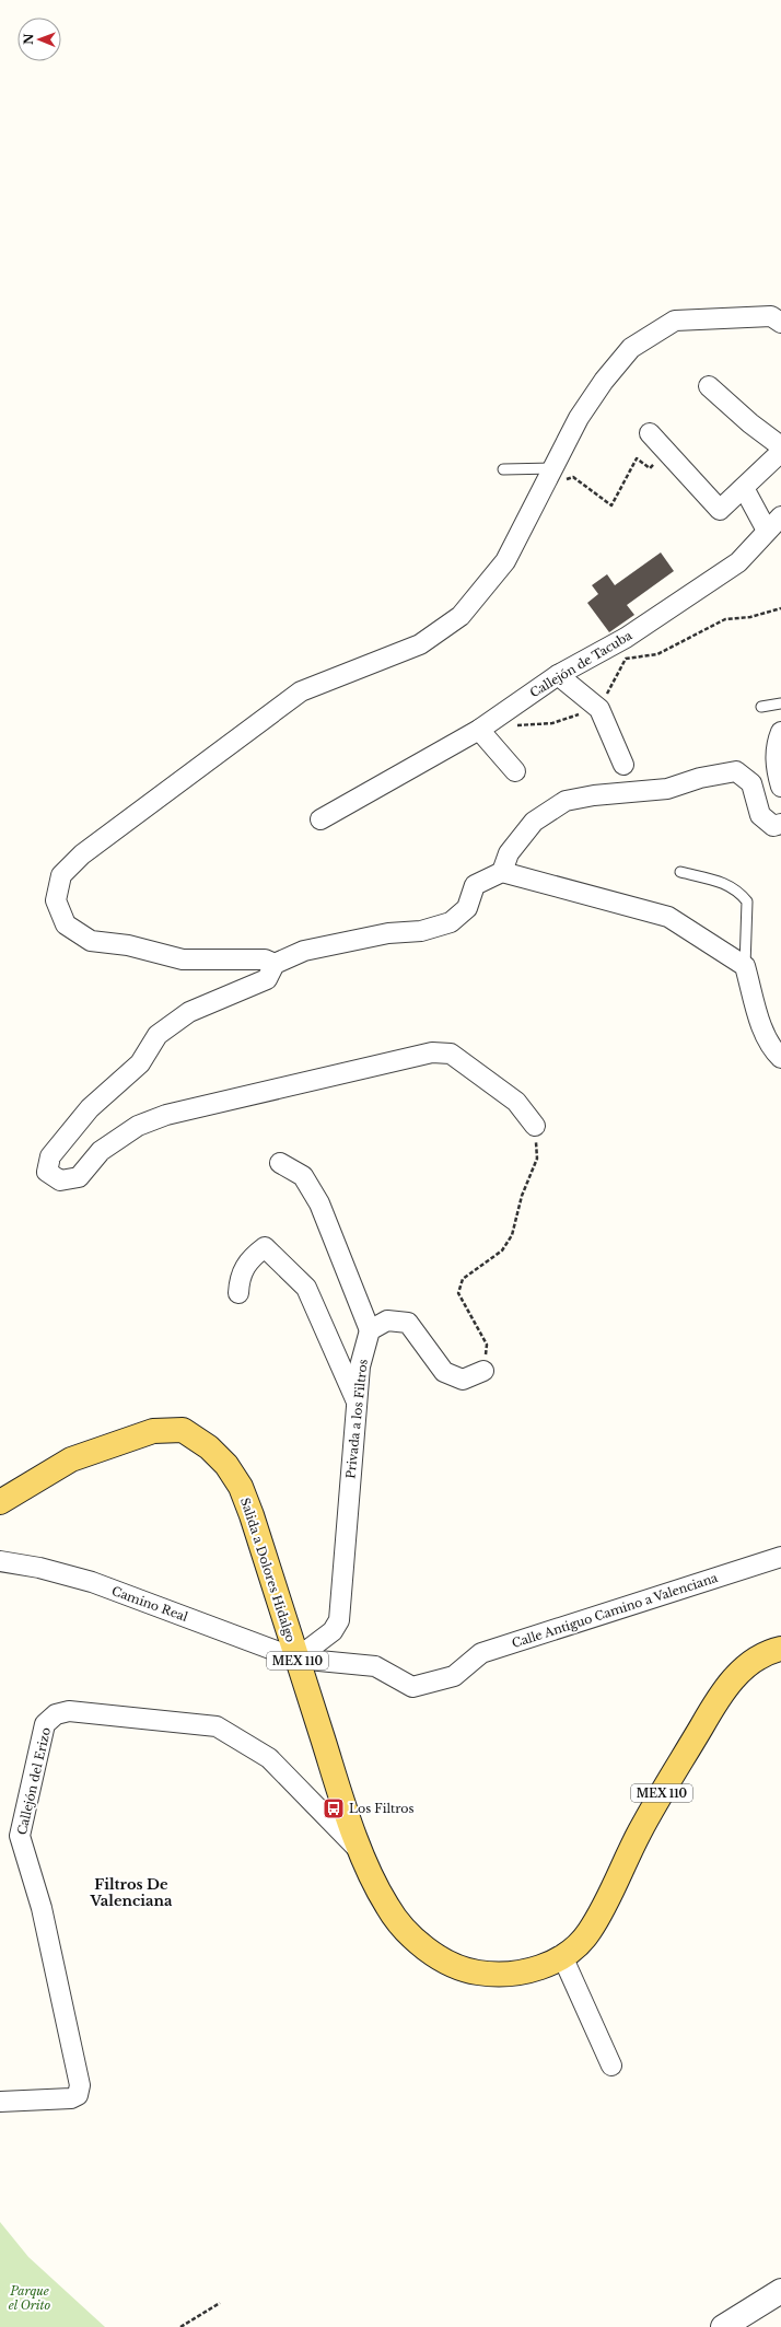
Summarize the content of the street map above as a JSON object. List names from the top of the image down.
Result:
{
  "streets": {
    "main road": ["Salida a Dolores Hidalgo", "MEX 110"],
    "street": [
      "Callejón de Tacuba",
      "Privada a los Filtros",
      "Camino Real",
      "Calle Antiguo Camino a Valenciana",
      "Callejón del Erizo"
    ]
  },
  "crossings": [
    ["Privada a los Filtros", "Salida a Dolores Hidalgo"],
    ["Privada a los Filtros", "Camino Real"],
    ["Privada a los Filtros", "Calle Antiguo Camino a Valenciana"],
    ["Salida a Dolores Hidalgo", "Camino Real"],
    ["Salida a Dolores Hidalgo", "Calle Antiguo Camino a Valenciana"],
    ["Salida a Dolores Hidalgo", "Callejón del Erizo"],
    ["Camino Real", "Calle Antiguo Camino a Valenciana"]
  ],
  "districts": ["Filtros De Valenciana"],
  "parks": ["Parque el Orito"],
  "places": {
    "bus stop": ["Los Filtros"]
  },
  "north": "left"
}
